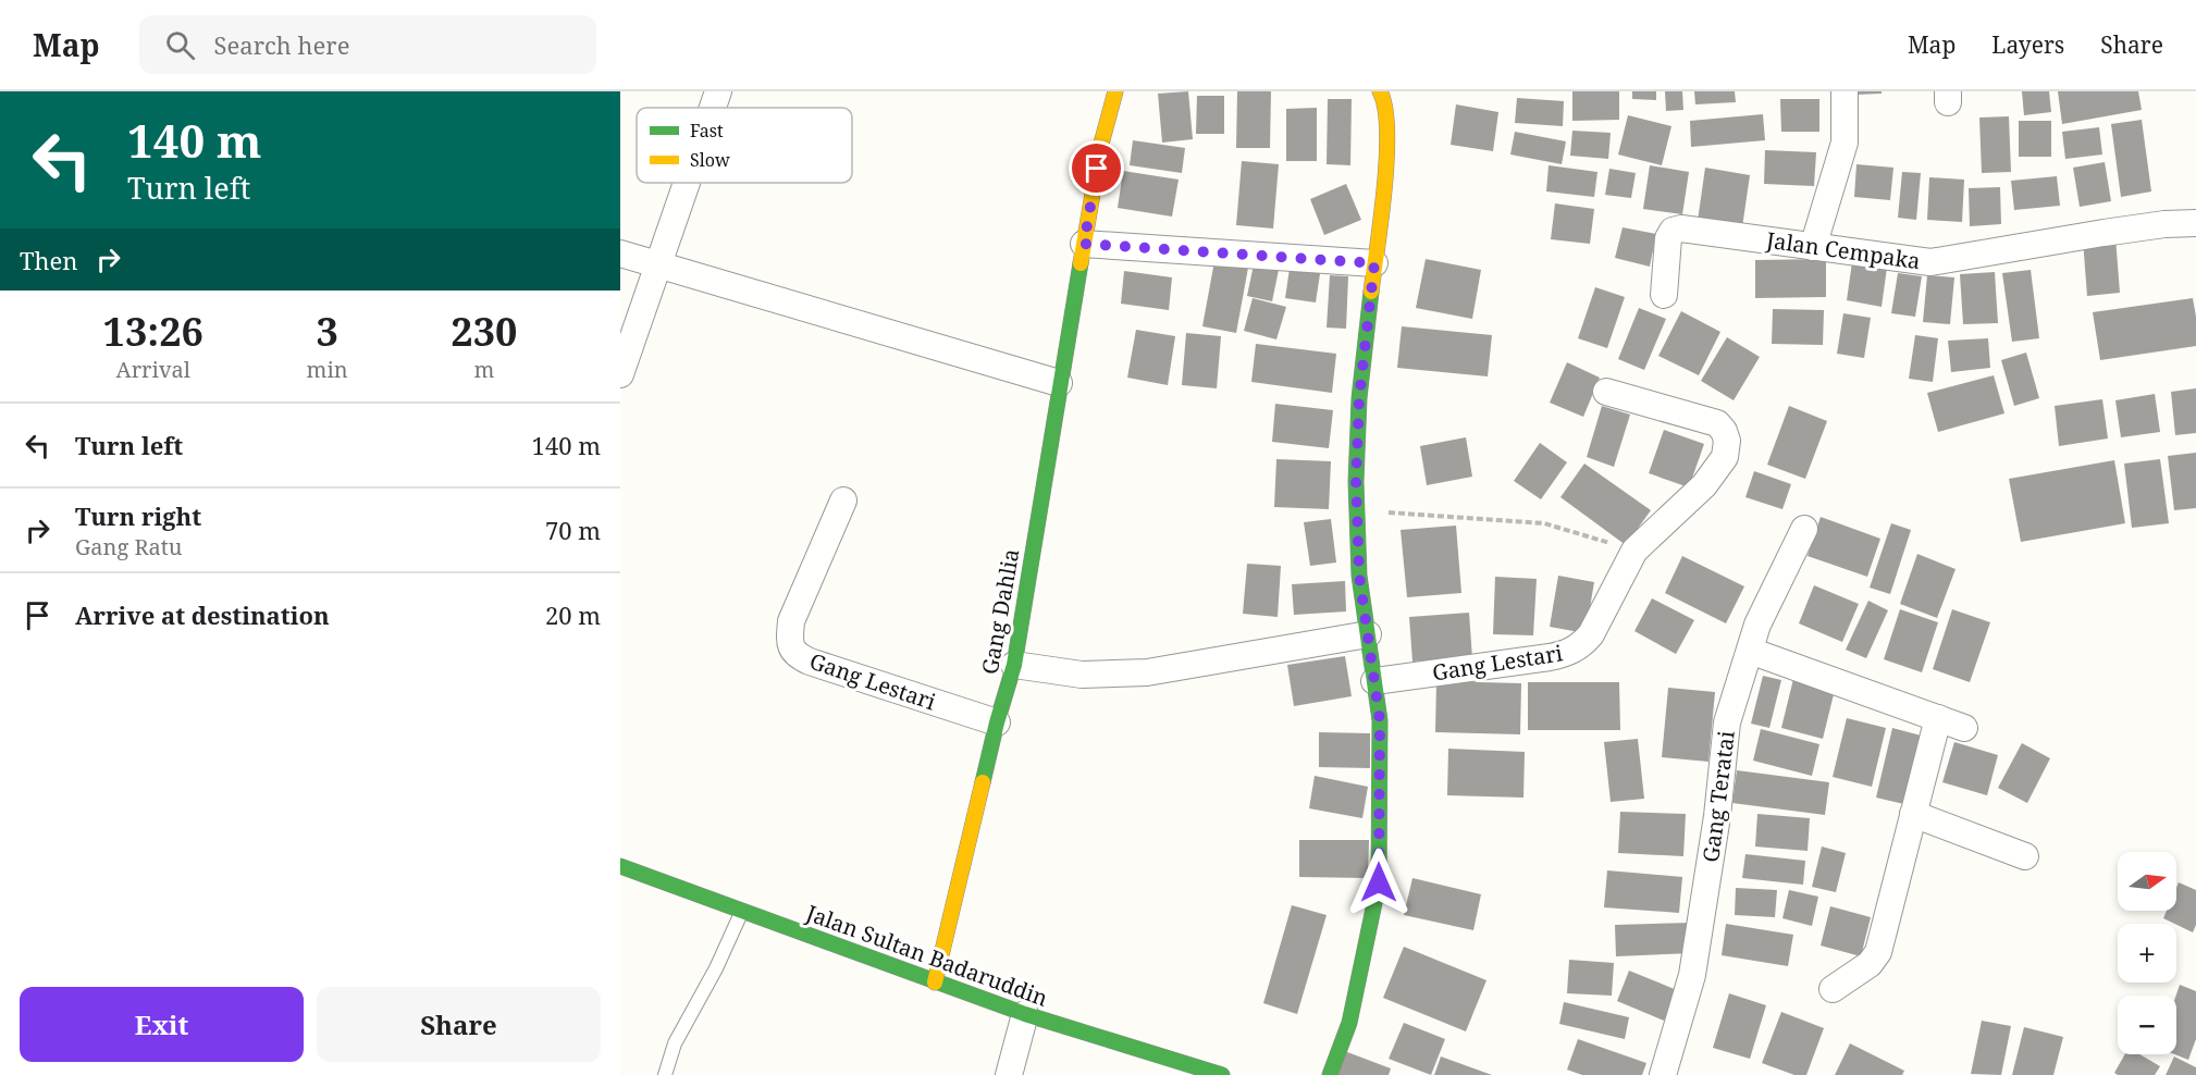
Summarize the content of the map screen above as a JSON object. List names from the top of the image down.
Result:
{
  "streets": {
    "street": [
      "Jalan Cempaka",
      "Gang Dahlia",
      "Gang Lestari",
      "Gang Teratai",
      "Jalan Sultan Badaruddin"
    ]
  },
  "crossings": [
    ["Gang Dahlia", "Gang Lestari"],
    ["Gang Dahlia", "Jalan Sultan Badaruddin"]
  ],
  "legend": ["Fast", "Slow"],
  "north": "right",
  "page": {
    "header": "Map",
    "search": "Search here",
    "nav": ["Map", "Layers", "Share"],
    "turn": ["140 m", "Turn left"],
    "then": "Then",
    "eta": [
      "13:26",
      "Arrival",
      "3",
      "min",
      "230",
      "m"
    ],
    "list": [
      {
        "name": "Turn left",
        "value": "140 m"
      },
      {
        "name": "Turn right",
        "note": "Gang Ratu",
        "value": "70 m"
      },
      {
        "name": "Arrive at destination",
        "value": "20 m"
      }
    ],
    "map_buttons": ["+", "−"],
    "buttons": ["Exit", "Share"]
  }
}
